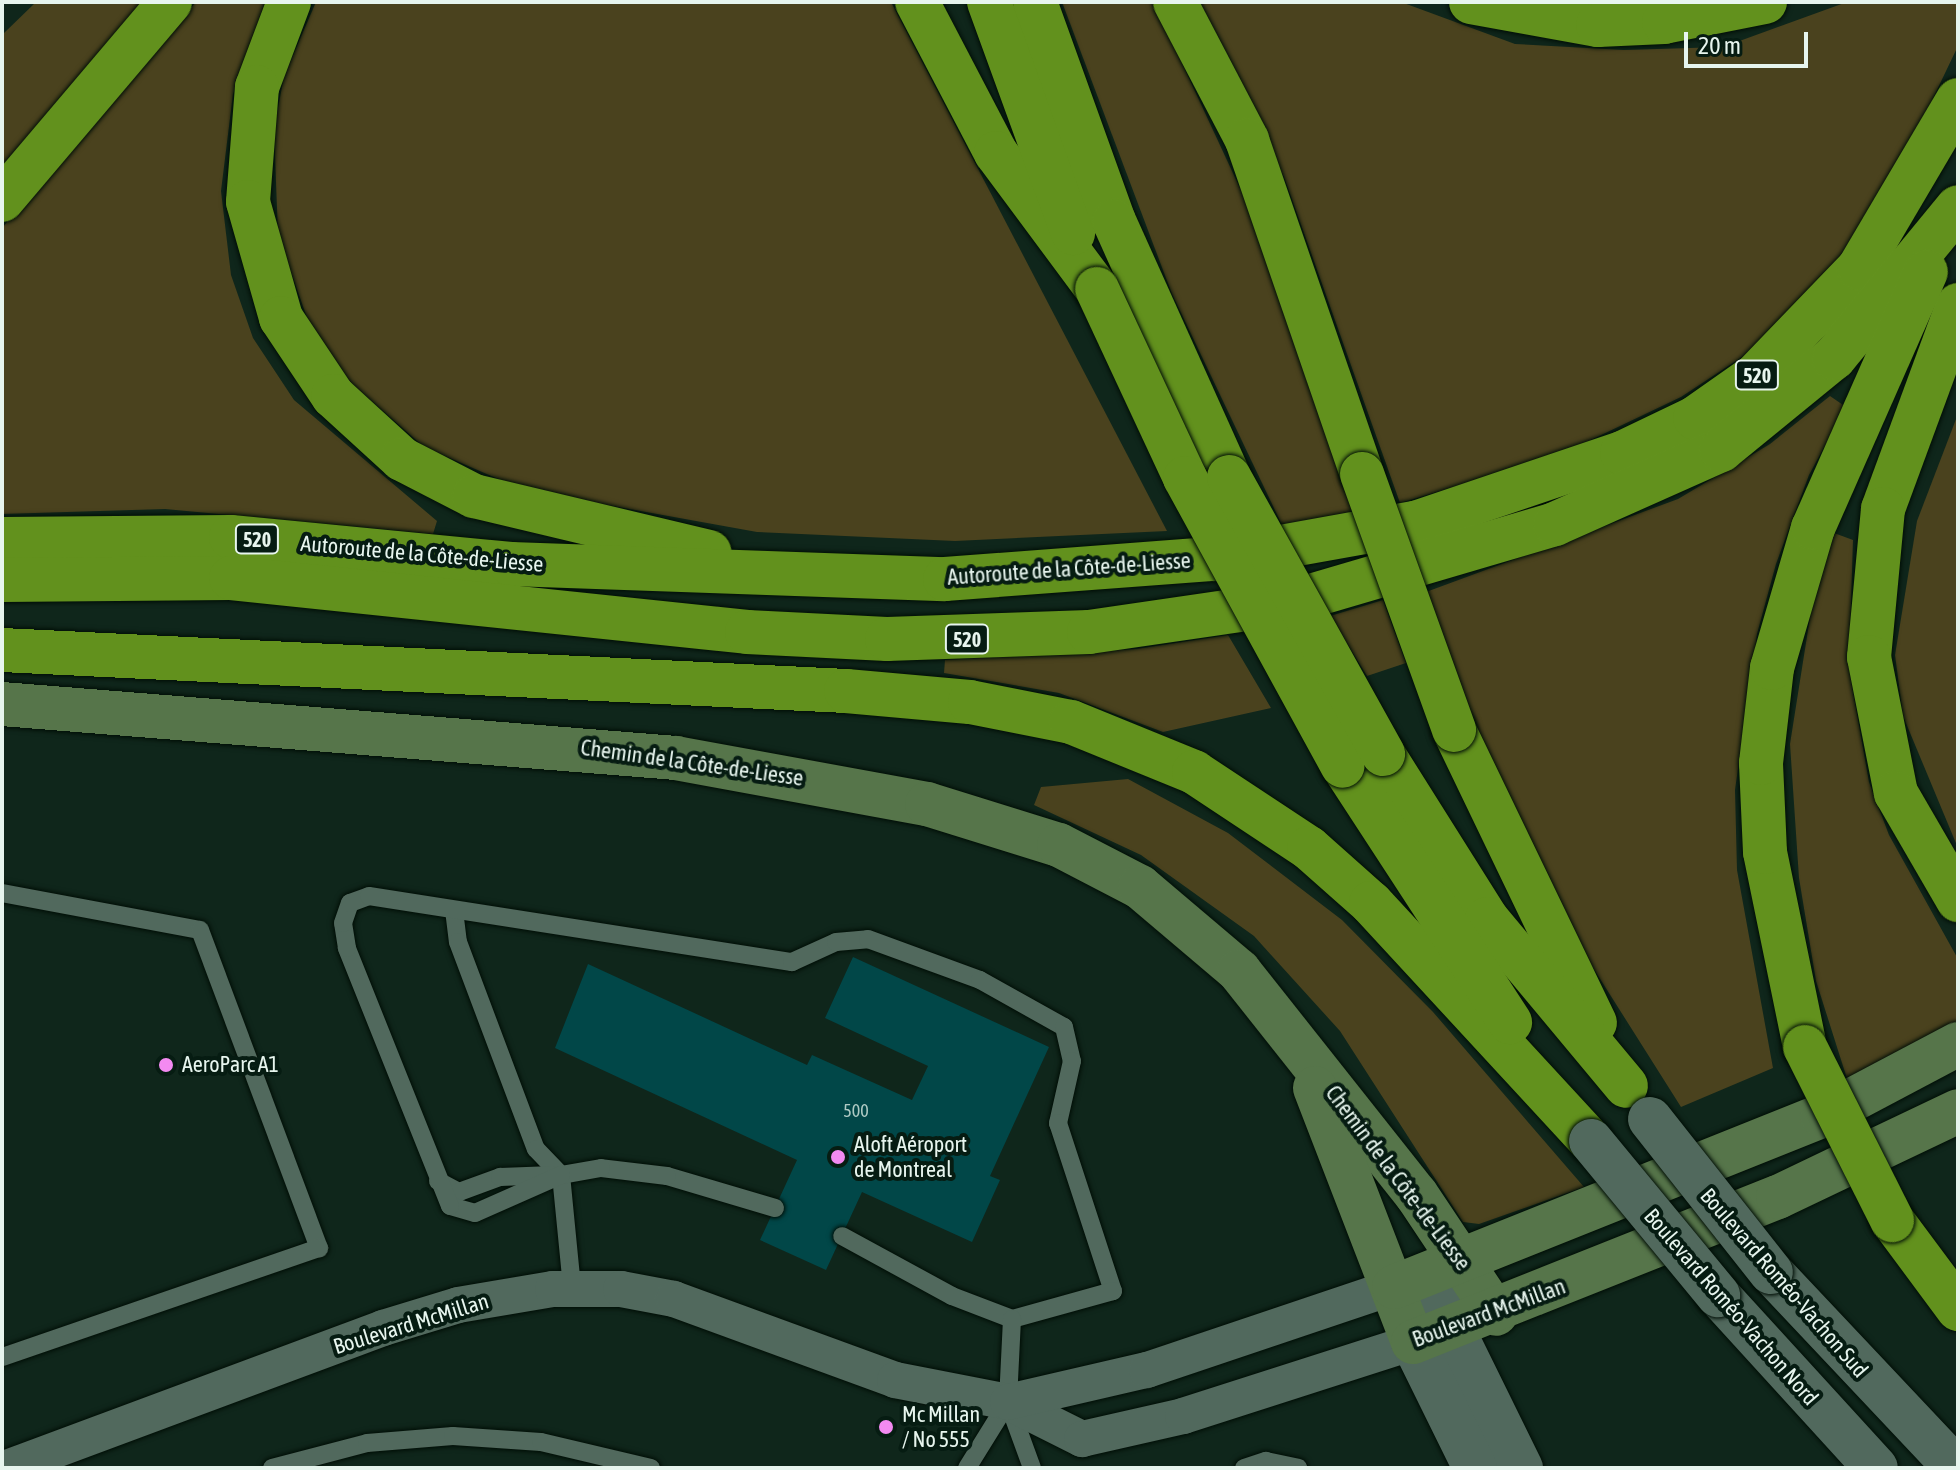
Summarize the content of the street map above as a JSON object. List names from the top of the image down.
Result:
{
  "streets": {
    "highway": ["520", "Autoroute de la Côte-de-Liesse"],
    "main road": ["Chemin de la Côte-de-Liesse", "Boulevard McMillan"],
    "street": ["Boulevard Roméo-Vachon Sud", "Boulevard Roméo-Vachon Nord"]
  },
  "crossings": [
    ["Chemin de la Côte-de-Liesse", "Boulevard McMillan"]
  ],
  "places": ["AeroParc A1", "Aloft Aéroport de Montreal", "Mc Millan / No 555"],
  "house_numbers": ["500"],
  "scale_bar": "20 m"
}
